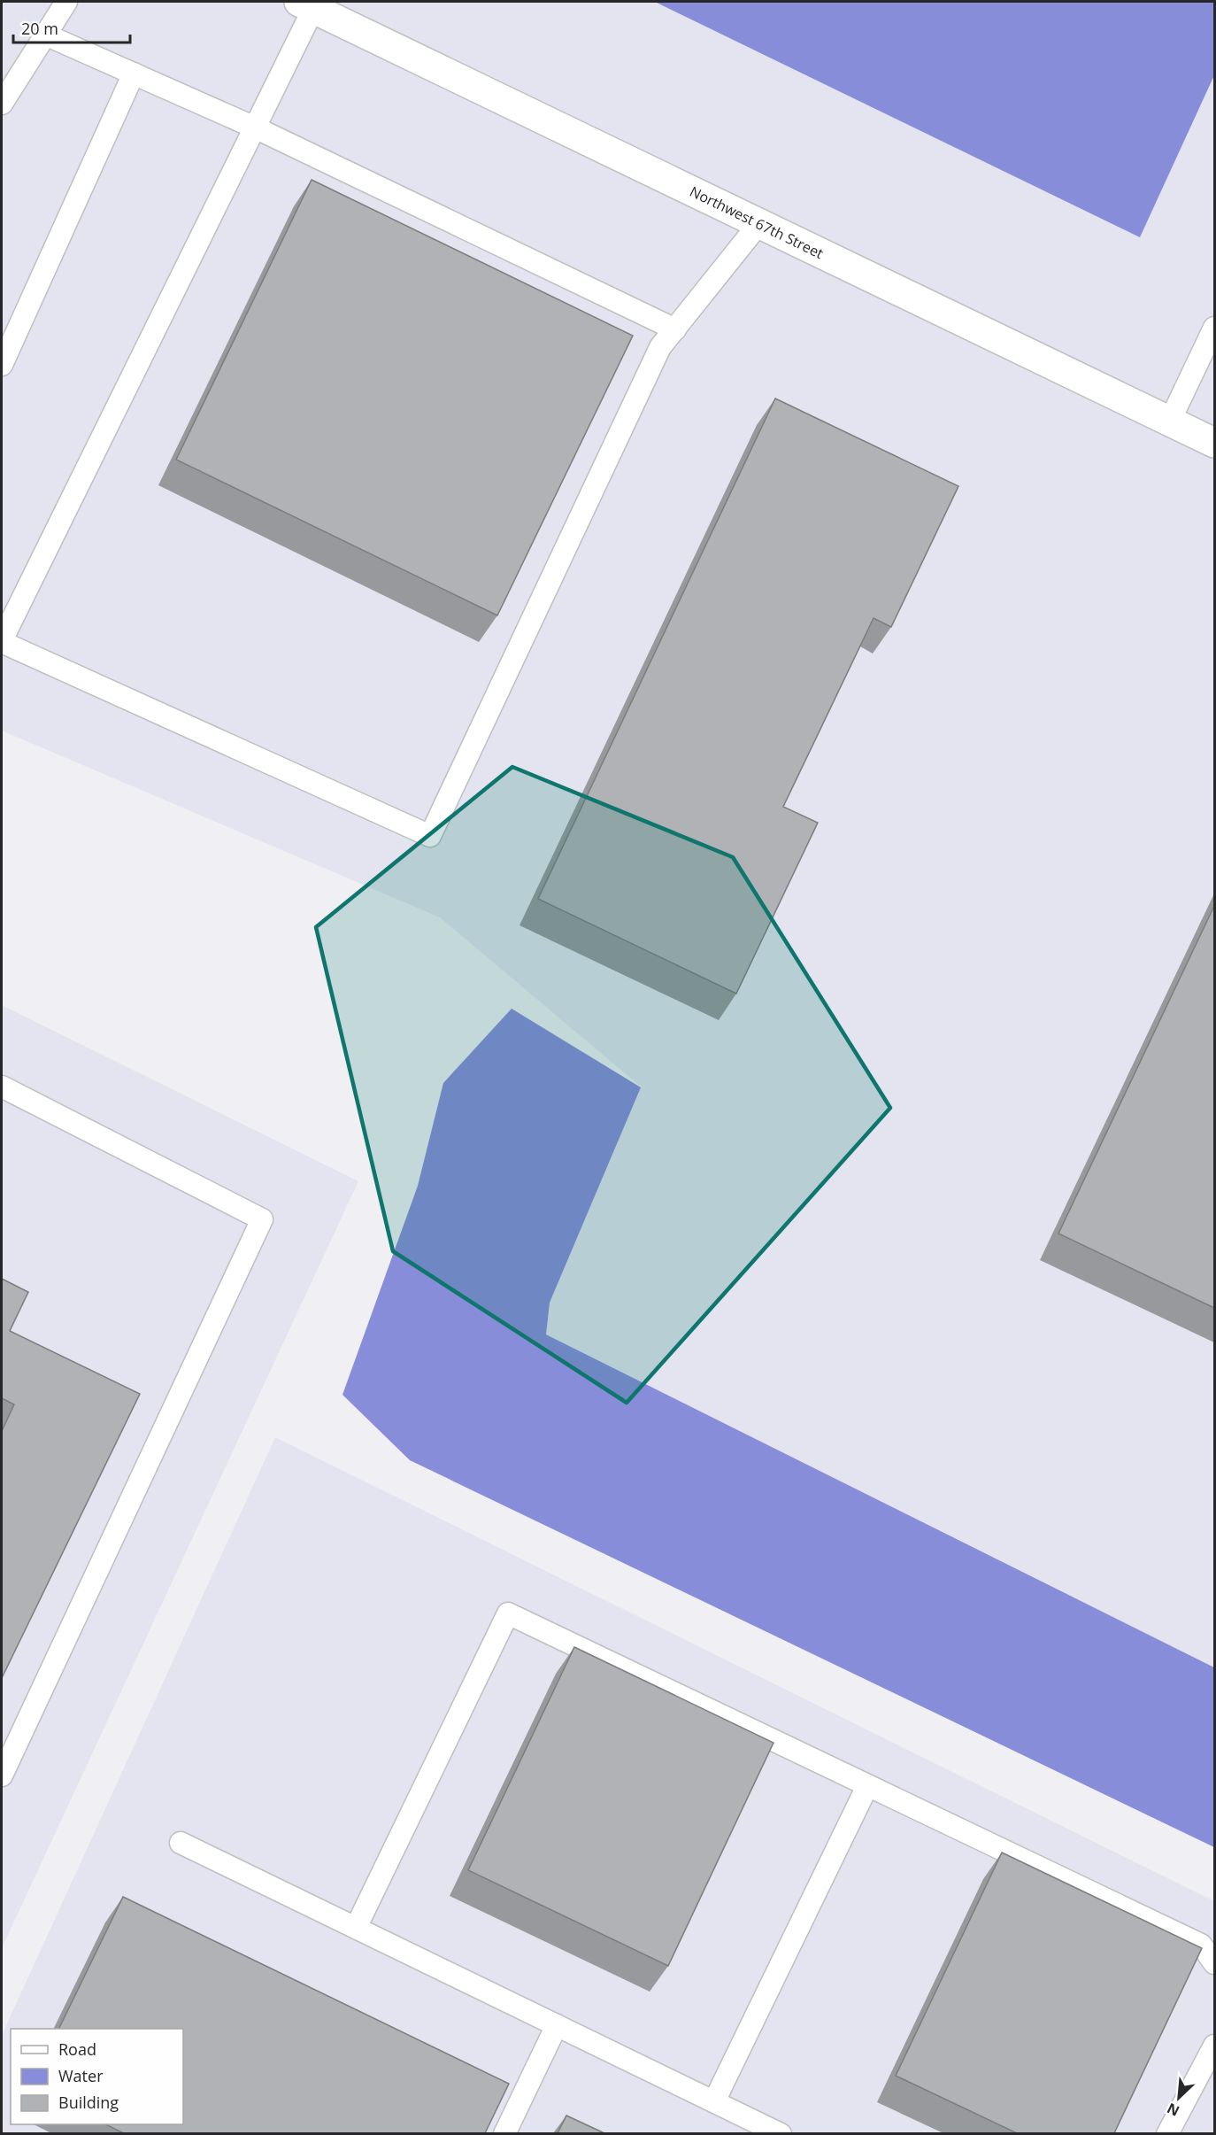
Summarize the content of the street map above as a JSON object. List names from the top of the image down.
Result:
{
  "streets": {
    "street": ["Northwest 67th Street"]
  },
  "legend": ["Road", "Water", "Building"],
  "scale_bar": "20 m",
  "north": "bottom left"
}
